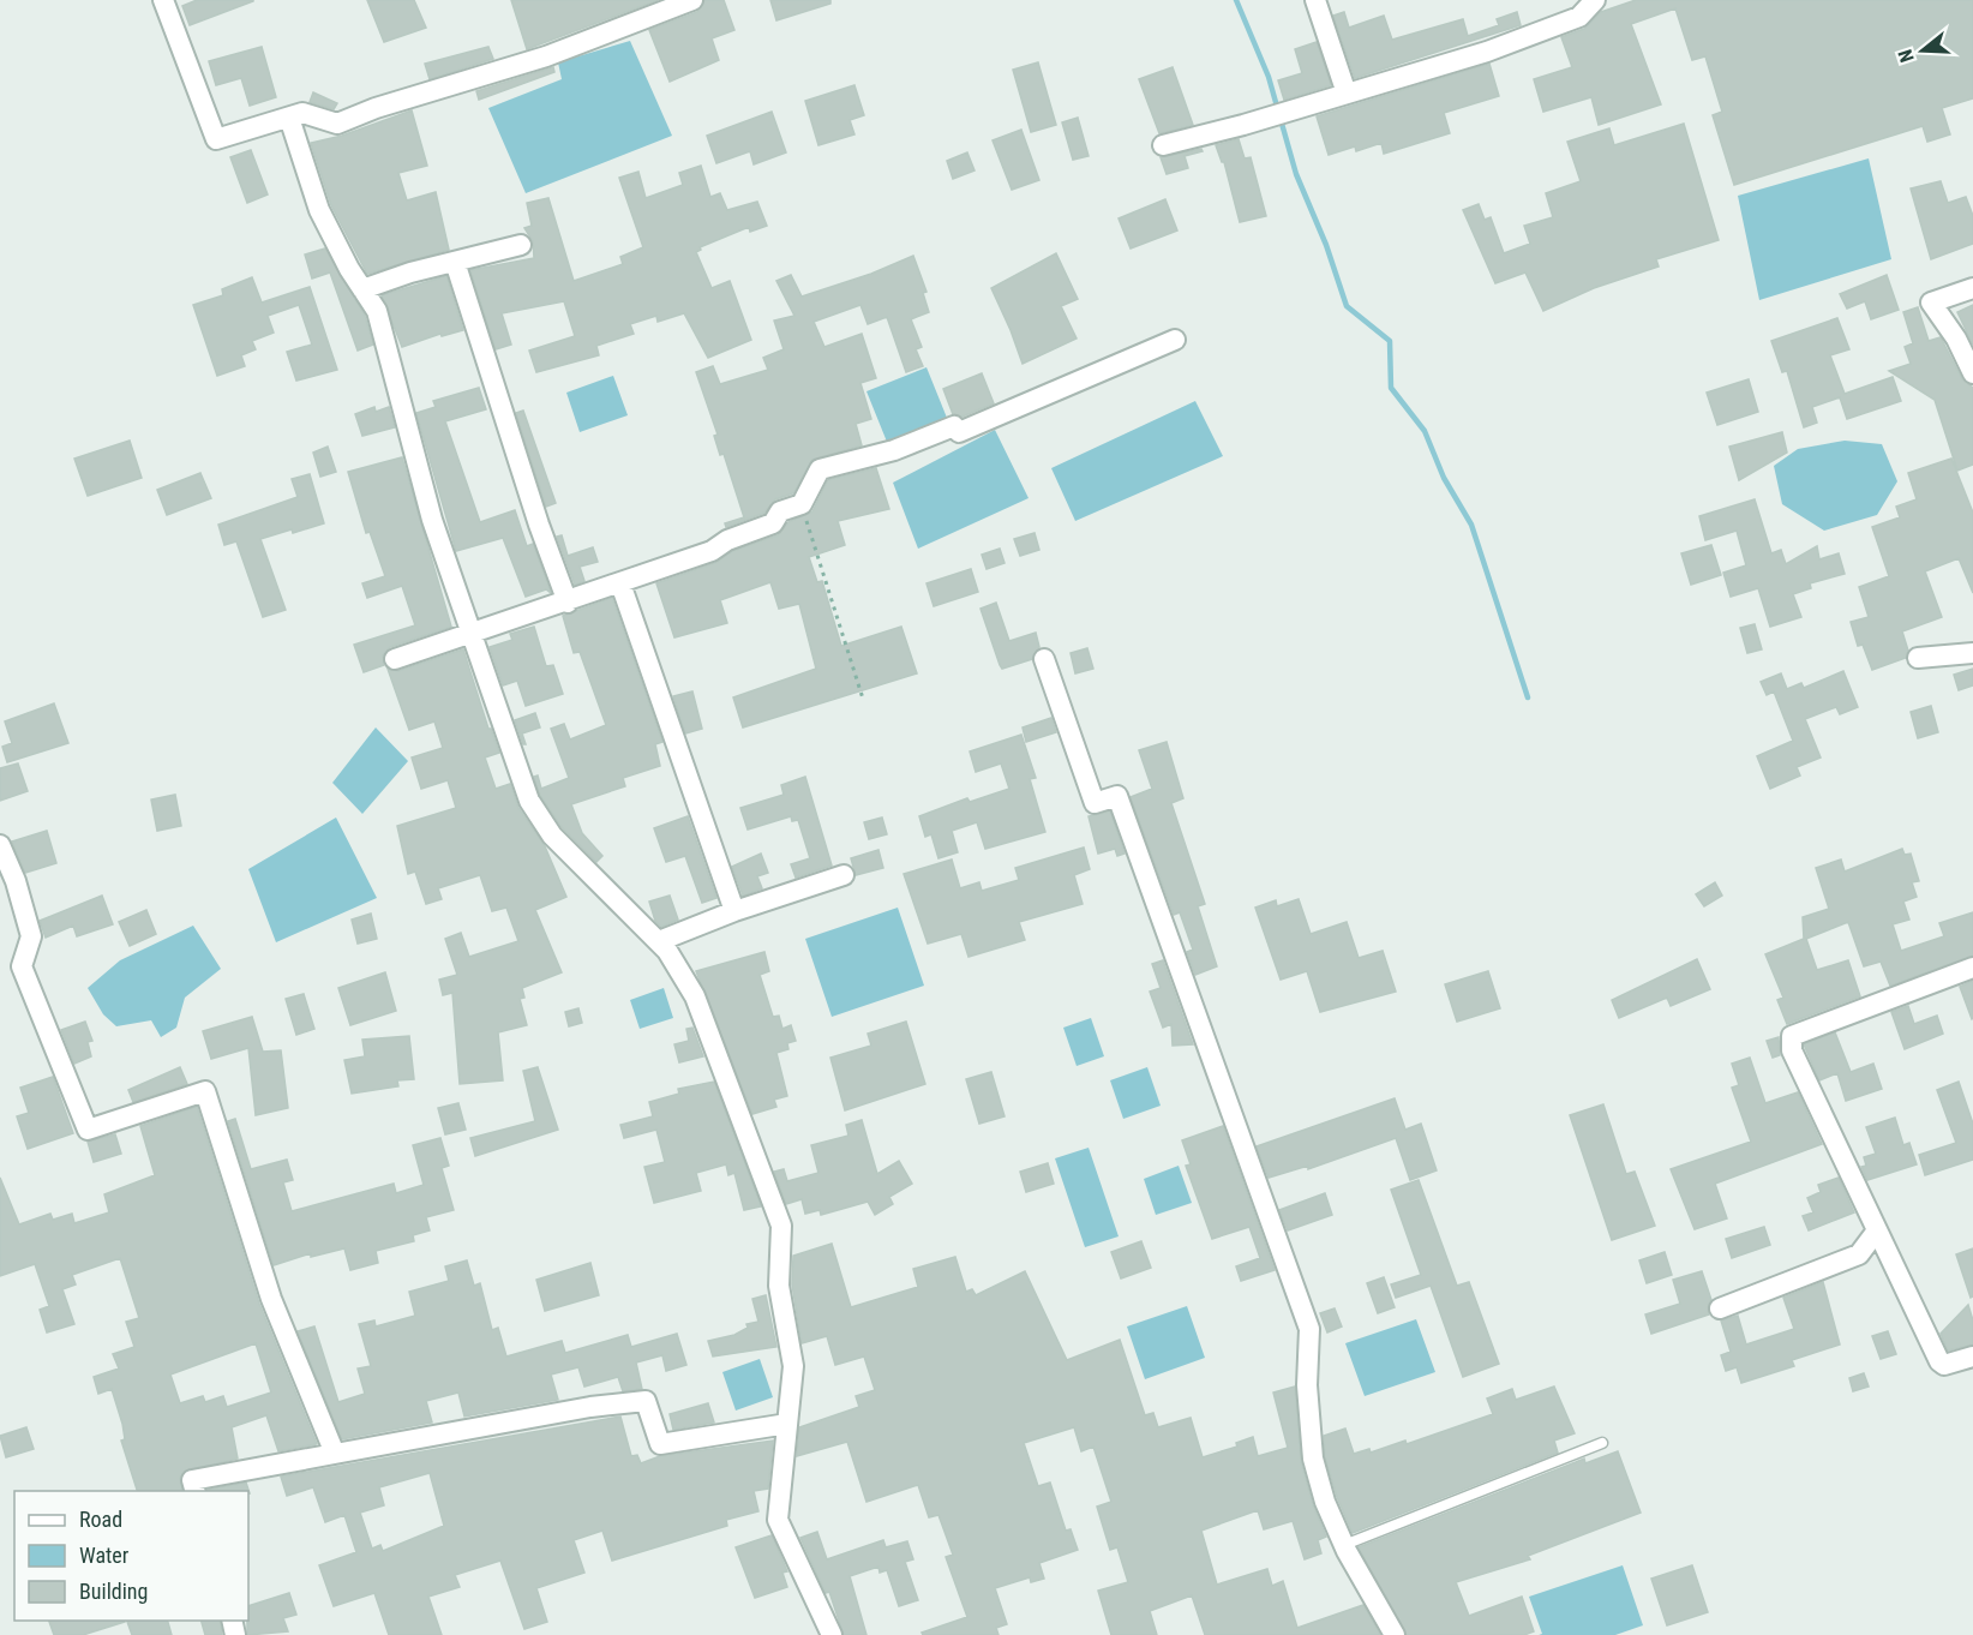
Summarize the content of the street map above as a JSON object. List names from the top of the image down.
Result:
{
  "legend": ["Road", "Water", "Building"],
  "north": "left"
}
